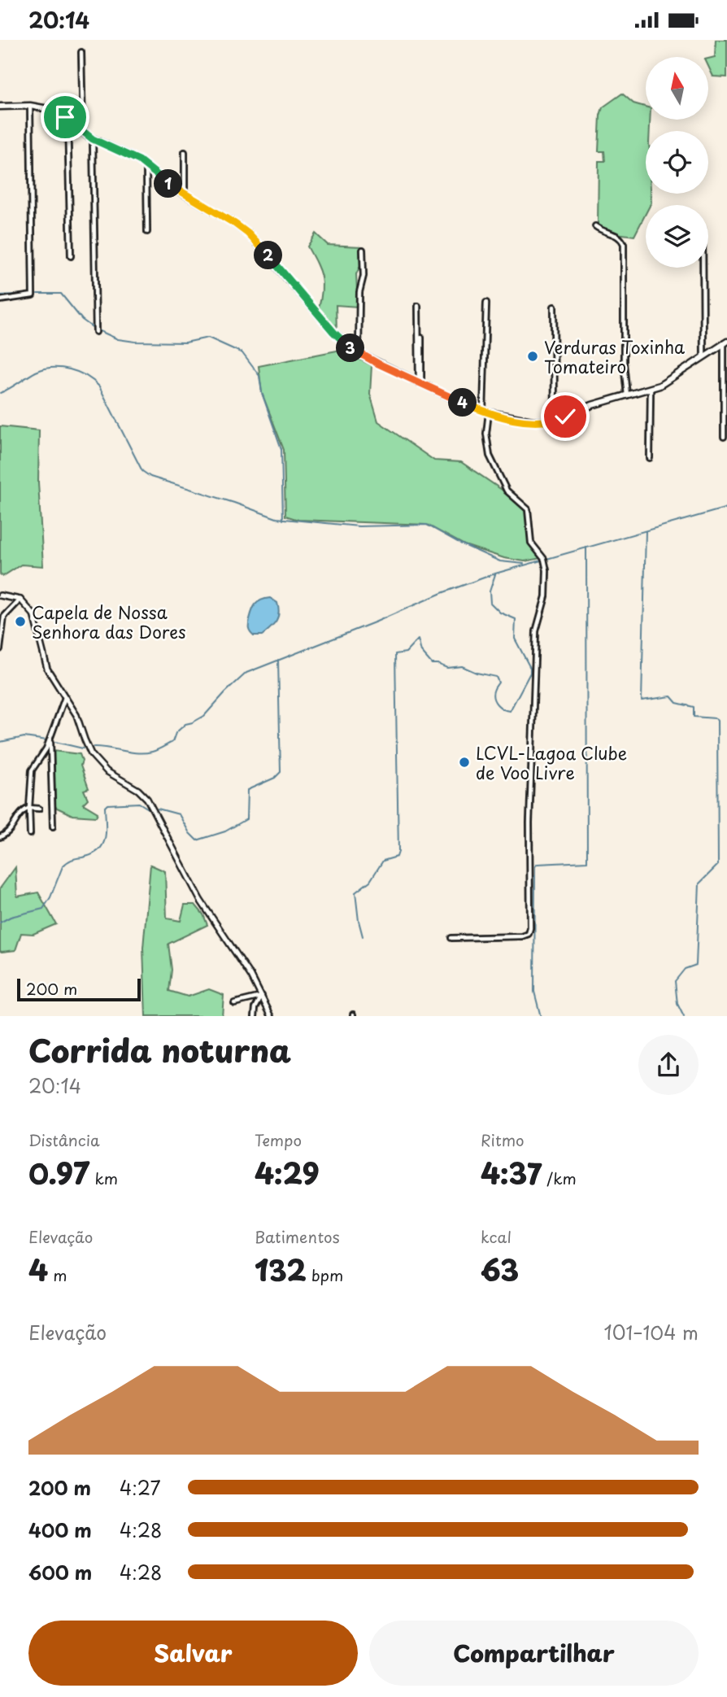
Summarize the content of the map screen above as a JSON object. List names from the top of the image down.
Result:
{
  "places": ["Verduras Toxinha Tomateiro", "Capela de Nossa Senhora das Dores", "LCVL-Lagoa Clube de Voo Livre"],
  "scale_bar": "200 m",
  "north": "top",
  "page": {
    "status": "20:14",
    "pins": [
      "1",
      "2",
      "3",
      "4"
    ],
    "scale": "200 m",
    "heading": ["Corrida noturna", "20:14"],
    "stats": [
      ["Distância", "0.97 km"],
      ["Tempo", "4:29"],
      ["Ritmo", "4:37 /km"],
      ["Elevação", "4 m"],
      ["Batimentos", "132 bpm"],
      ["kcal", "63"]
    ],
    "chart": ["Elevação", "101–104 m"],
    "list": [
      {
        "name": "200 m",
        "note": "4:27"
      },
      {
        "name": "400 m",
        "note": "4:28"
      },
      {
        "name": "600 m",
        "note": "4:28"
      }
    ],
    "buttons": ["Salvar", "Compartilhar"]
  }
}
